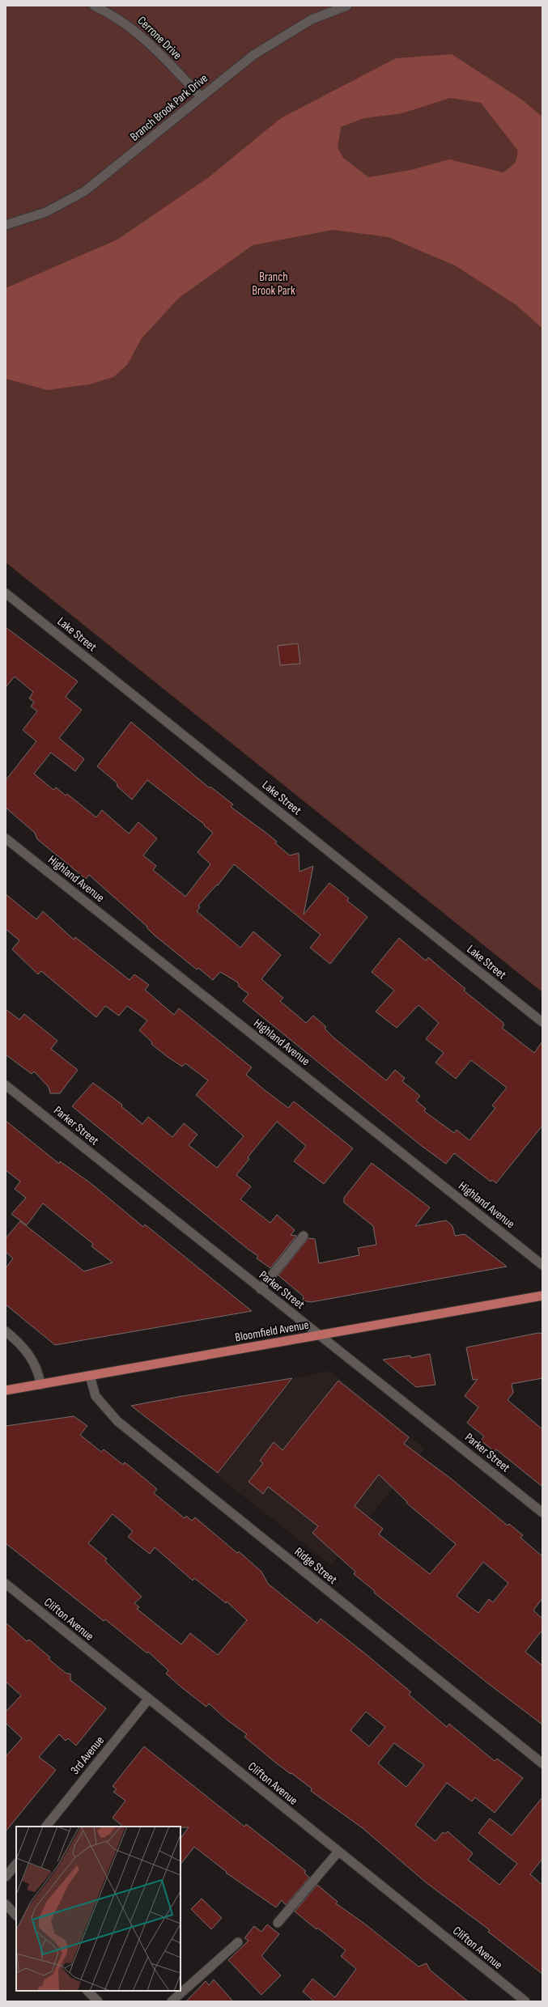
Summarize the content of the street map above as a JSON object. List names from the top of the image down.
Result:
{
  "streets": {
    "main road": ["Bloomfield Avenue"],
    "street": [
      "Cerrone Drive",
      "Branch Brook Park Drive",
      "Lake Street",
      "Highland Avenue",
      "Parker Street",
      "Ridge Street",
      "Clifton Avenue",
      "3rd Avenue"
    ]
  },
  "crossings": [
    ["Cerrone Drive", "Branch Brook Park Drive"],
    ["Parker Street", "Bloomfield Avenue"],
    ["Bloomfield Avenue", "Ridge Street"],
    ["Clifton Avenue", "3rd Avenue"]
  ],
  "parks": ["Branch Brook Park"]
}
